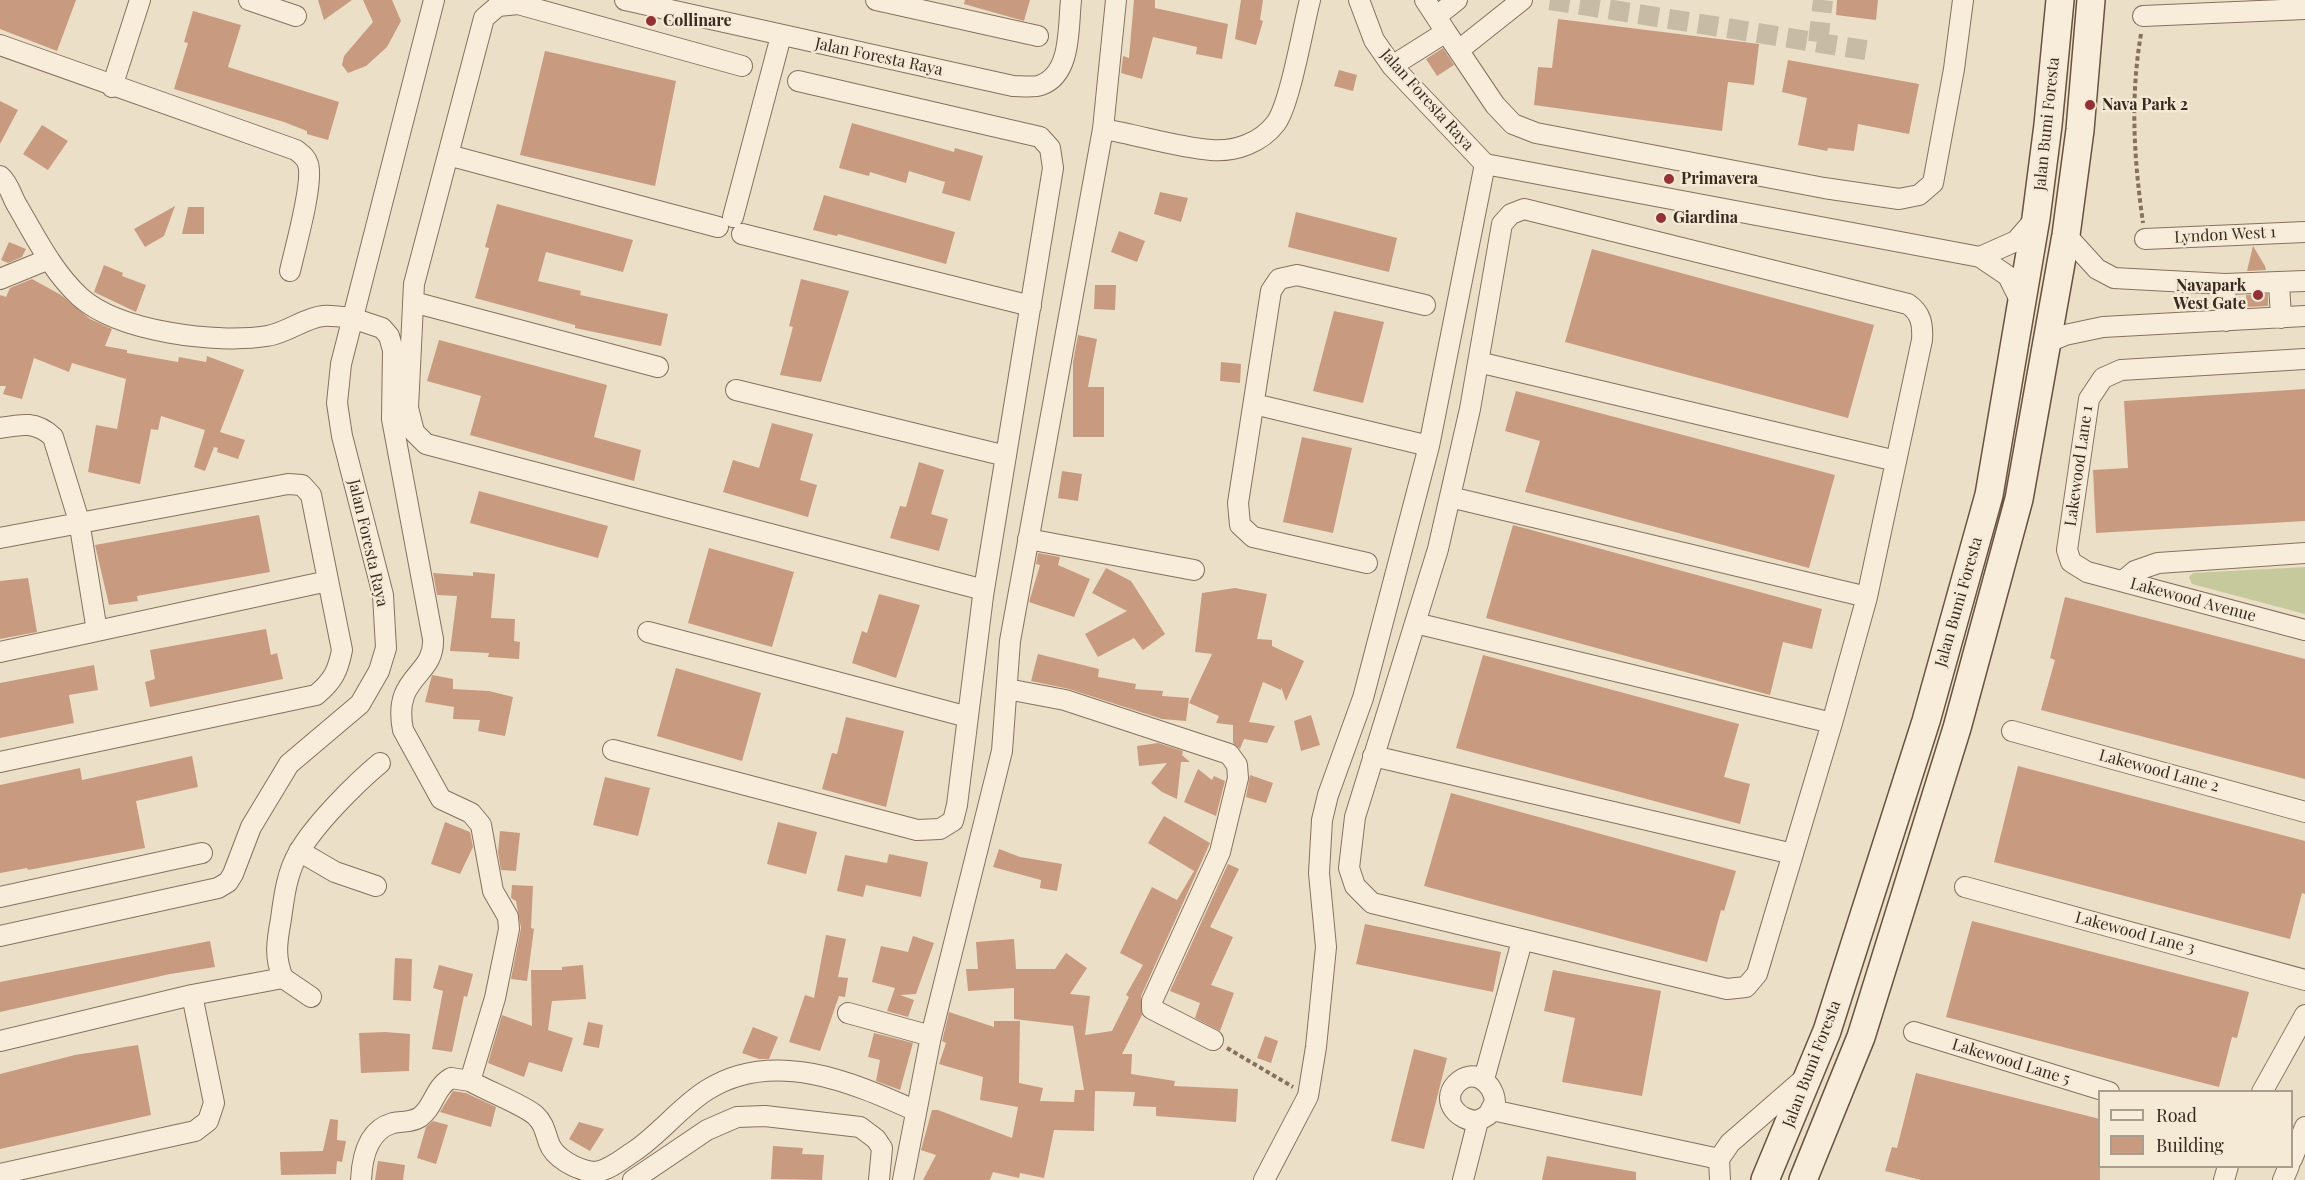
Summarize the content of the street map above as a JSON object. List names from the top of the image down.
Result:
{
  "streets": {
    "main road": ["Jalan Bumi Foresta"],
    "street": [
      "Jalan Foresta Raya",
      "Lyndon West 1",
      "Lakewood Lane 1",
      "Lakewood Avenue",
      "Lakewood Lane 2",
      "Lakewood Lane 3",
      "Lakewood Lane 5"
    ]
  },
  "crossings": [
    ["Lakewood Lane 1", "Lakewood Avenue"]
  ],
  "places": [
    "Collinare",
    "Nava Park 2",
    "Primavera",
    "Giardina",
    "Navapark West Gate"
  ],
  "legend": ["Road", "Building"]
}
